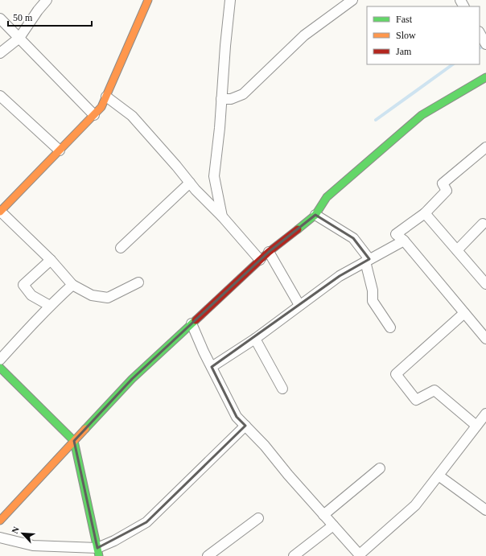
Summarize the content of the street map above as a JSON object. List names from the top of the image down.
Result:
{
  "legend": ["Fast", "Slow", "Jam"],
  "scale_bar": "50 m",
  "north": "top left"
}
